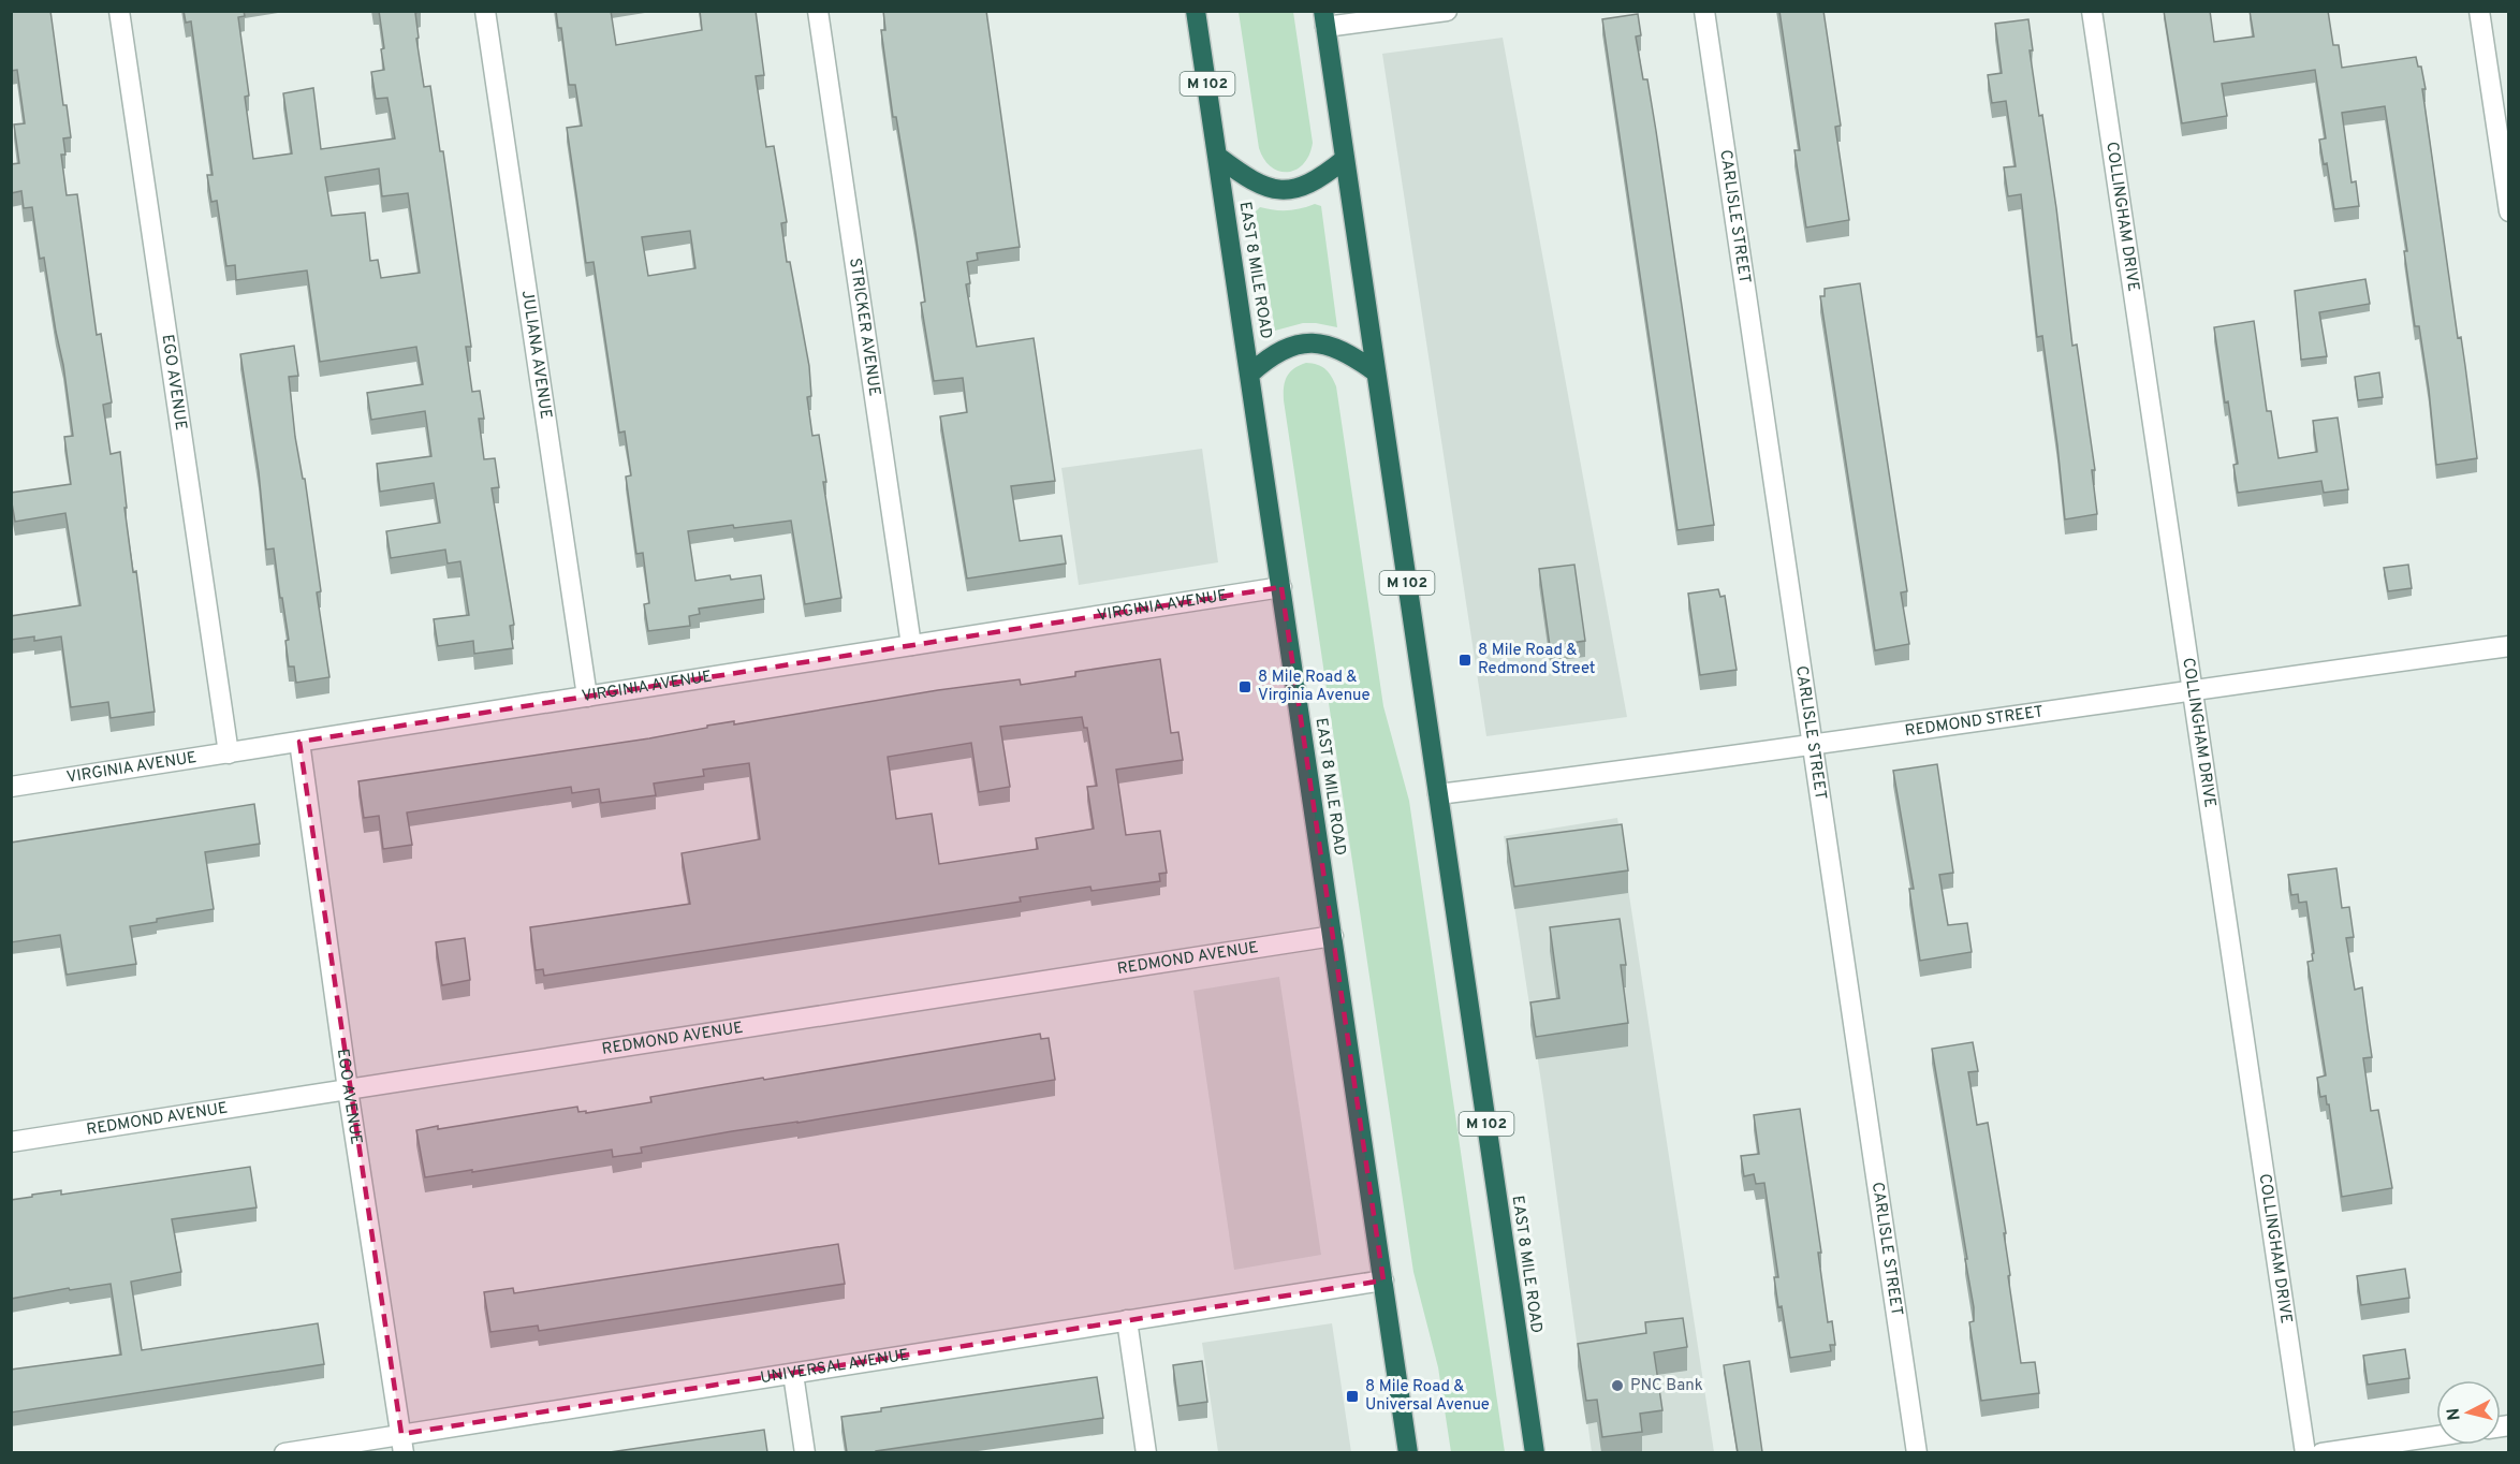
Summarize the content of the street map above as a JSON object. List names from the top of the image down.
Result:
{
  "streets": {
    "highway": ["M 102", "EAST 8 MILE ROAD"],
    "street": [
      "CARLISLE STREET",
      "COLLINGHAM DRIVE",
      "STRICKER AVENUE",
      "JULIANA AVENUE",
      "EGO AVENUE",
      "VIRGINIA AVENUE",
      "REDMOND STREET",
      "REDMOND AVENUE",
      "UNIVERSAL AVENUE"
    ]
  },
  "crossings": [
    ["CARLISLE STREET", "REDMOND STREET"],
    ["COLLINGHAM DRIVE", "REDMOND STREET"],
    ["EAST 8 MILE ROAD", "VIRGINIA AVENUE"],
    ["EAST 8 MILE ROAD", "REDMOND STREET"],
    ["EAST 8 MILE ROAD", "REDMOND AVENUE"],
    ["EAST 8 MILE ROAD", "UNIVERSAL AVENUE"],
    ["STRICKER AVENUE", "VIRGINIA AVENUE"],
    ["JULIANA AVENUE", "VIRGINIA AVENUE"],
    ["EGO AVENUE", "VIRGINIA AVENUE"],
    ["EGO AVENUE", "REDMOND AVENUE"],
    ["EGO AVENUE", "UNIVERSAL AVENUE"]
  ],
  "places": {
    "transit": ["8 Mile Road & Redmond Street", "8 Mile Road & Virginia Avenue", "8 Mile Road & Universal Avenue"],
    "other": ["PNC Bank"]
  },
  "north": "left"
}
